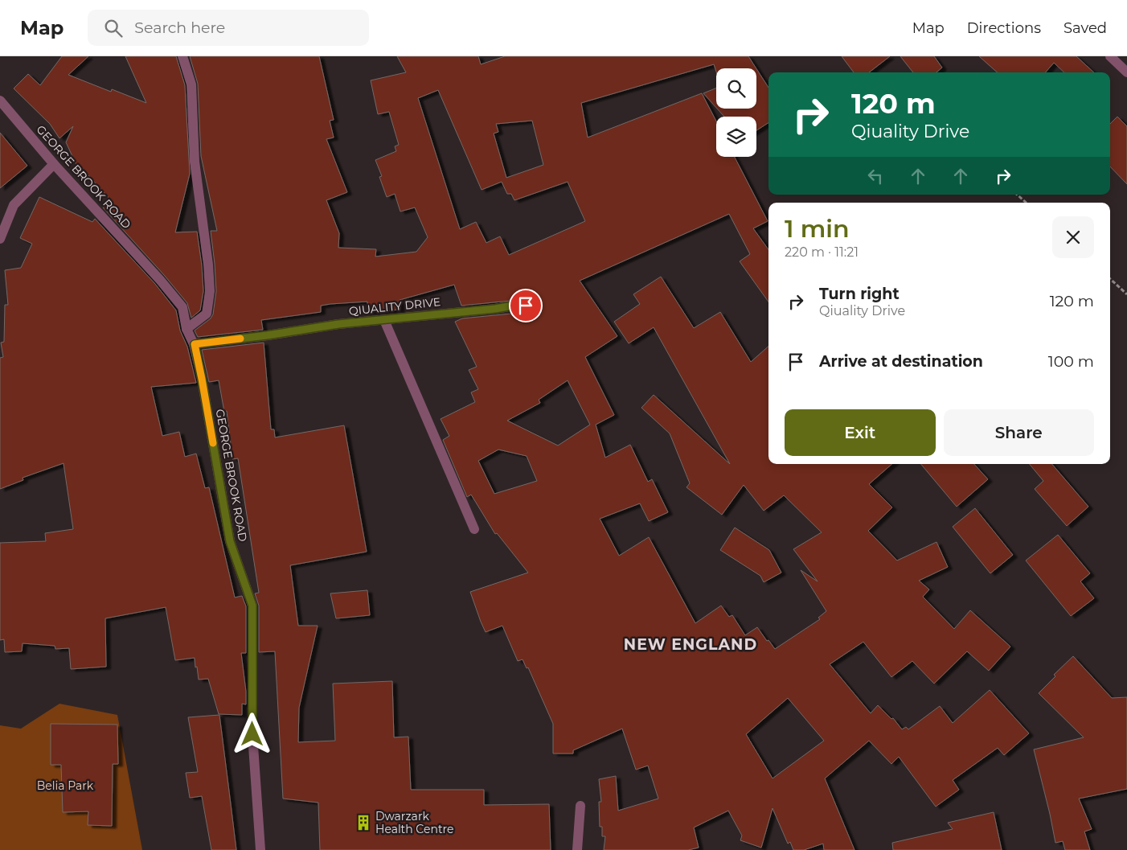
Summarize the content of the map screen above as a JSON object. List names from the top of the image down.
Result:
{
  "streets": {
    "street": ["GEORGE BROOK ROAD", "QIUALITY DRIVE"]
  },
  "crossings": [
    ["GEORGE BROOK ROAD", "QIUALITY DRIVE"]
  ],
  "districts": ["NEW ENGLAND"],
  "parks": ["Belia Park"],
  "places": {
    "building": ["Dwarzark Health Centre"]
  },
  "page": {
    "header": "Map",
    "search": "Search here",
    "nav": ["Map", "Directions", "Saved"],
    "turn": ["120 m", "Qiuality Drive"],
    "heading": ["1 min", "220 m · 11:21"],
    "list": [
      {
        "name": "Turn right",
        "note": "Qiuality Drive",
        "value": "120 m"
      },
      {
        "name": "Arrive at destination",
        "value": "100 m"
      }
    ],
    "buttons": ["Exit", "Share"]
  }
}
